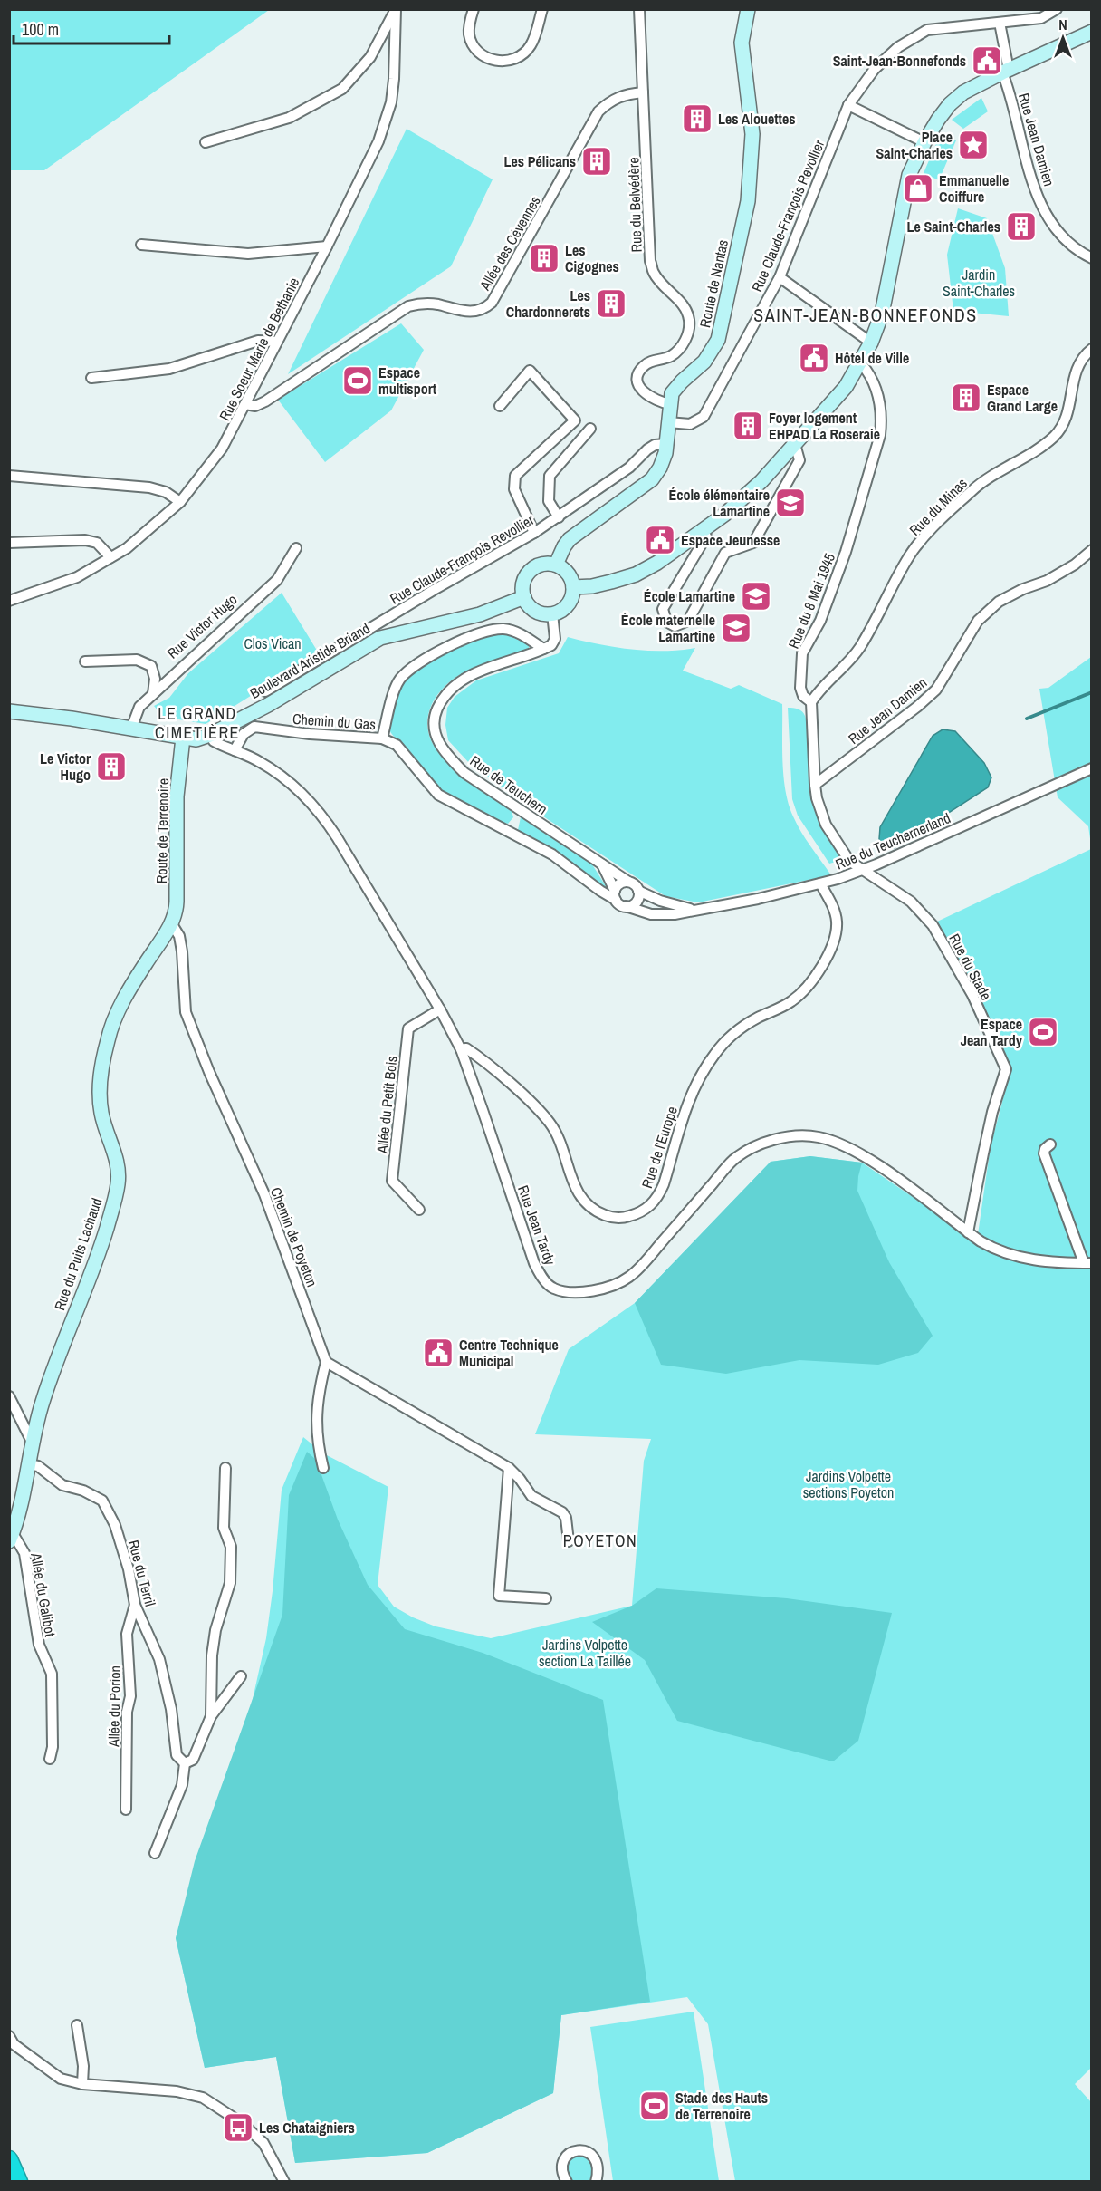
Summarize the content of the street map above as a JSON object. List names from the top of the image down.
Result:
{
  "streets": {
    "main road": [
      "Route de Nantas",
      "Boulevard Aristide Briand",
      "Route de Terrenoire",
      "Rue du Puits Lachaud"
    ],
    "street": [
      "Rue Jean Damien",
      "Rue du Belvédère",
      "Rue Claude-François Revollier",
      "Allée des Cévennes",
      "Rue Soeur Marie de Bethanie",
      "Rue du Minas",
      "Rue du 8 Mai 1945",
      "Rue Victor Hugo",
      "Chemin du Gas",
      "Rue de Teuchern",
      "Rue du Teuchernerland",
      "Rue du Stade",
      "Allée du Petit Bois",
      "Rue de l'Europe",
      "Rue Jean Tardy",
      "Chemin de Poyeton",
      "Rue du Terril",
      "Allée du Galibot",
      "Allée du Porion"
    ]
  },
  "crossings": [
    ["Rue Jean Damien", "Rue Claude-François Revollier"],
    ["Rue Jean Damien", "Rue du 8 Mai 1945"],
    ["Rue du Belvédère", "Allée des Cévennes"],
    ["Rue du Belvédère", "Route de Nantas"],
    ["Rue Claude-François Revollier", "Route de Nantas"],
    ["Allée des Cévennes", "Rue Soeur Marie de Bethanie"],
    ["Route de Nantas", "Boulevard Aristide Briand"],
    ["Rue du Minas", "Rue du 8 Mai 1945"],
    ["Rue du 8 Mai 1945", "Rue du Teuchernerland"],
    ["Rue du 8 Mai 1945", "Rue du Stade"],
    ["Boulevard Aristide Briand", "Rue Jean Tardy"],
    ["Chemin du Gas", "Rue de Teuchern"],
    ["Chemin du Gas", "Rue Jean Tardy"],
    ["Route de Terrenoire", "Chemin de Poyeton"],
    ["Route de Terrenoire", "Rue du Puits Lachaud"],
    ["Rue du Teuchernerland", "Rue du Stade"],
    ["Rue du Teuchernerland", "Rue de l'Europe"],
    ["Rue du Stade", "Rue Jean Tardy"],
    ["Allée du Petit Bois", "Rue Jean Tardy"],
    ["Rue de l'Europe", "Rue Jean Tardy"],
    ["Chemin de Poyeton", "Rue du Puits Lachaud"],
    ["Rue du Puits Lachaud", "Rue du Terril"],
    ["Rue du Puits Lachaud", "Allée du Galibot"],
    ["Rue du Terril", "Allée du Porion"]
  ],
  "districts": ["SAINT-JEAN-BONNEFONDS", "LE GRAND CIMETIÈRE", "POYETON"],
  "parks": [
    "Jardin Saint-Charles",
    "Clos Vican",
    "Jardins Volpette sections Poyeton",
    "Jardins Volpette section La Taillée"
  ],
  "places": {
    "public building": [
      "Saint-Jean-Bonnefonds",
      "Hôtel de Ville",
      "Espace Jeunesse",
      "Centre Technique Municipal"
    ],
    "building": [
      "Les Alouettes",
      "Les Pélicans",
      "Le Saint-Charles",
      "Les Cigognes",
      "Les Chardonnerets",
      "Espace Grand Large",
      "Foyer logement EHPAD La Roseraie",
      "Le Victor Hugo"
    ],
    "place": ["Place Saint-Charles"],
    "shop": ["Emmanuelle Coiffure"],
    "sports": ["Espace multisport", "Espace Jean Tardy", "Stade des Hauts de Terrenoire"],
    "school or university": ["École élémentaire Lamartine", "École Lamartine", "École maternelle Lamartine"],
    "bus stop": ["Les Chataigniers"]
  },
  "scale_bar": "100 m",
  "north": "top"
}
